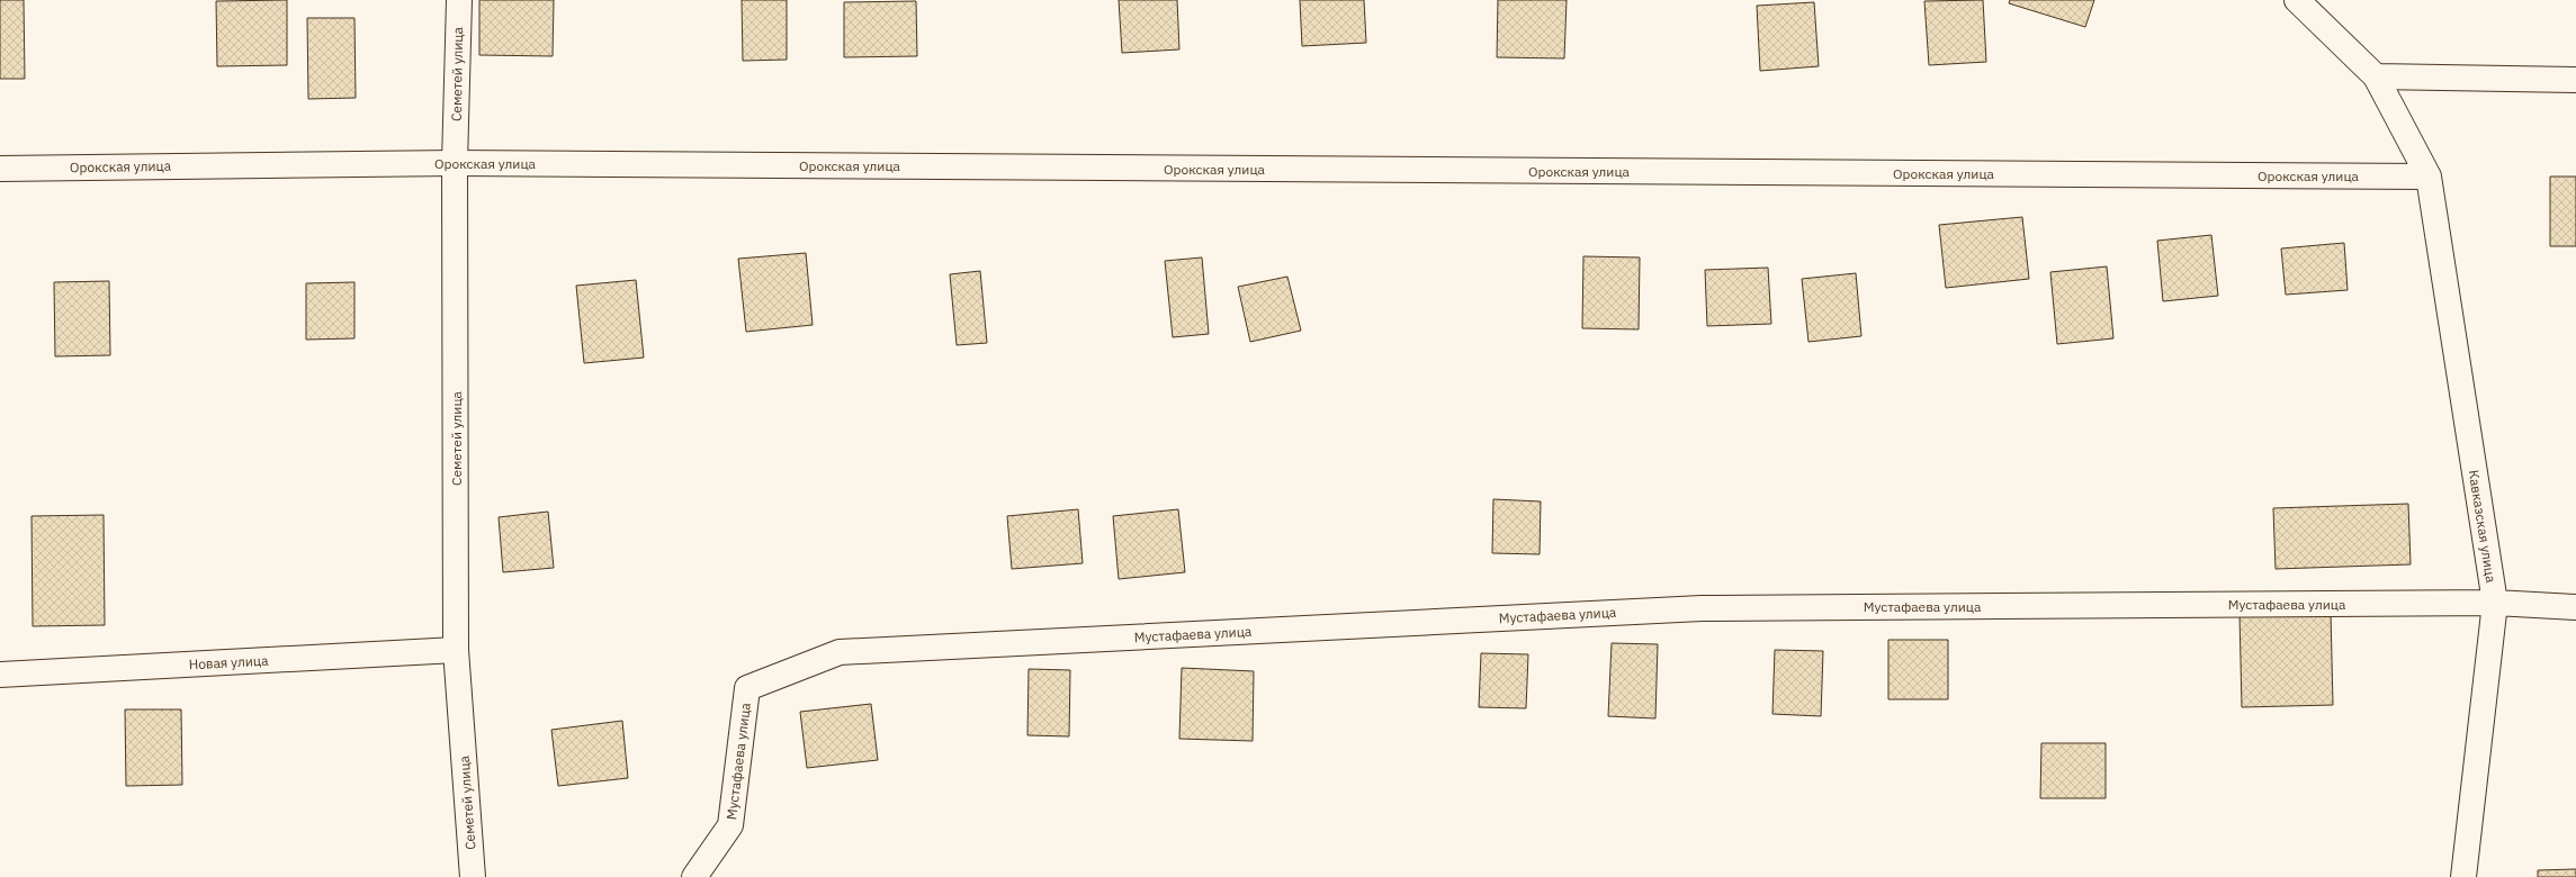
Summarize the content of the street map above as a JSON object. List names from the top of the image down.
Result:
{
  "streets": {
    "street": [
      "Семетей улица",
      "Орокская улица",
      "Кавказская улица",
      "Мустафаева улица",
      "Новая улица"
    ]
  },
  "crossings": [
    ["Семетей улица", "Орокская улица"],
    ["Семетей улица", "Новая улица"],
    ["Орокская улица", "Кавказская улица"],
    ["Кавказская улица", "Мустафаева улица"]
  ]
}
